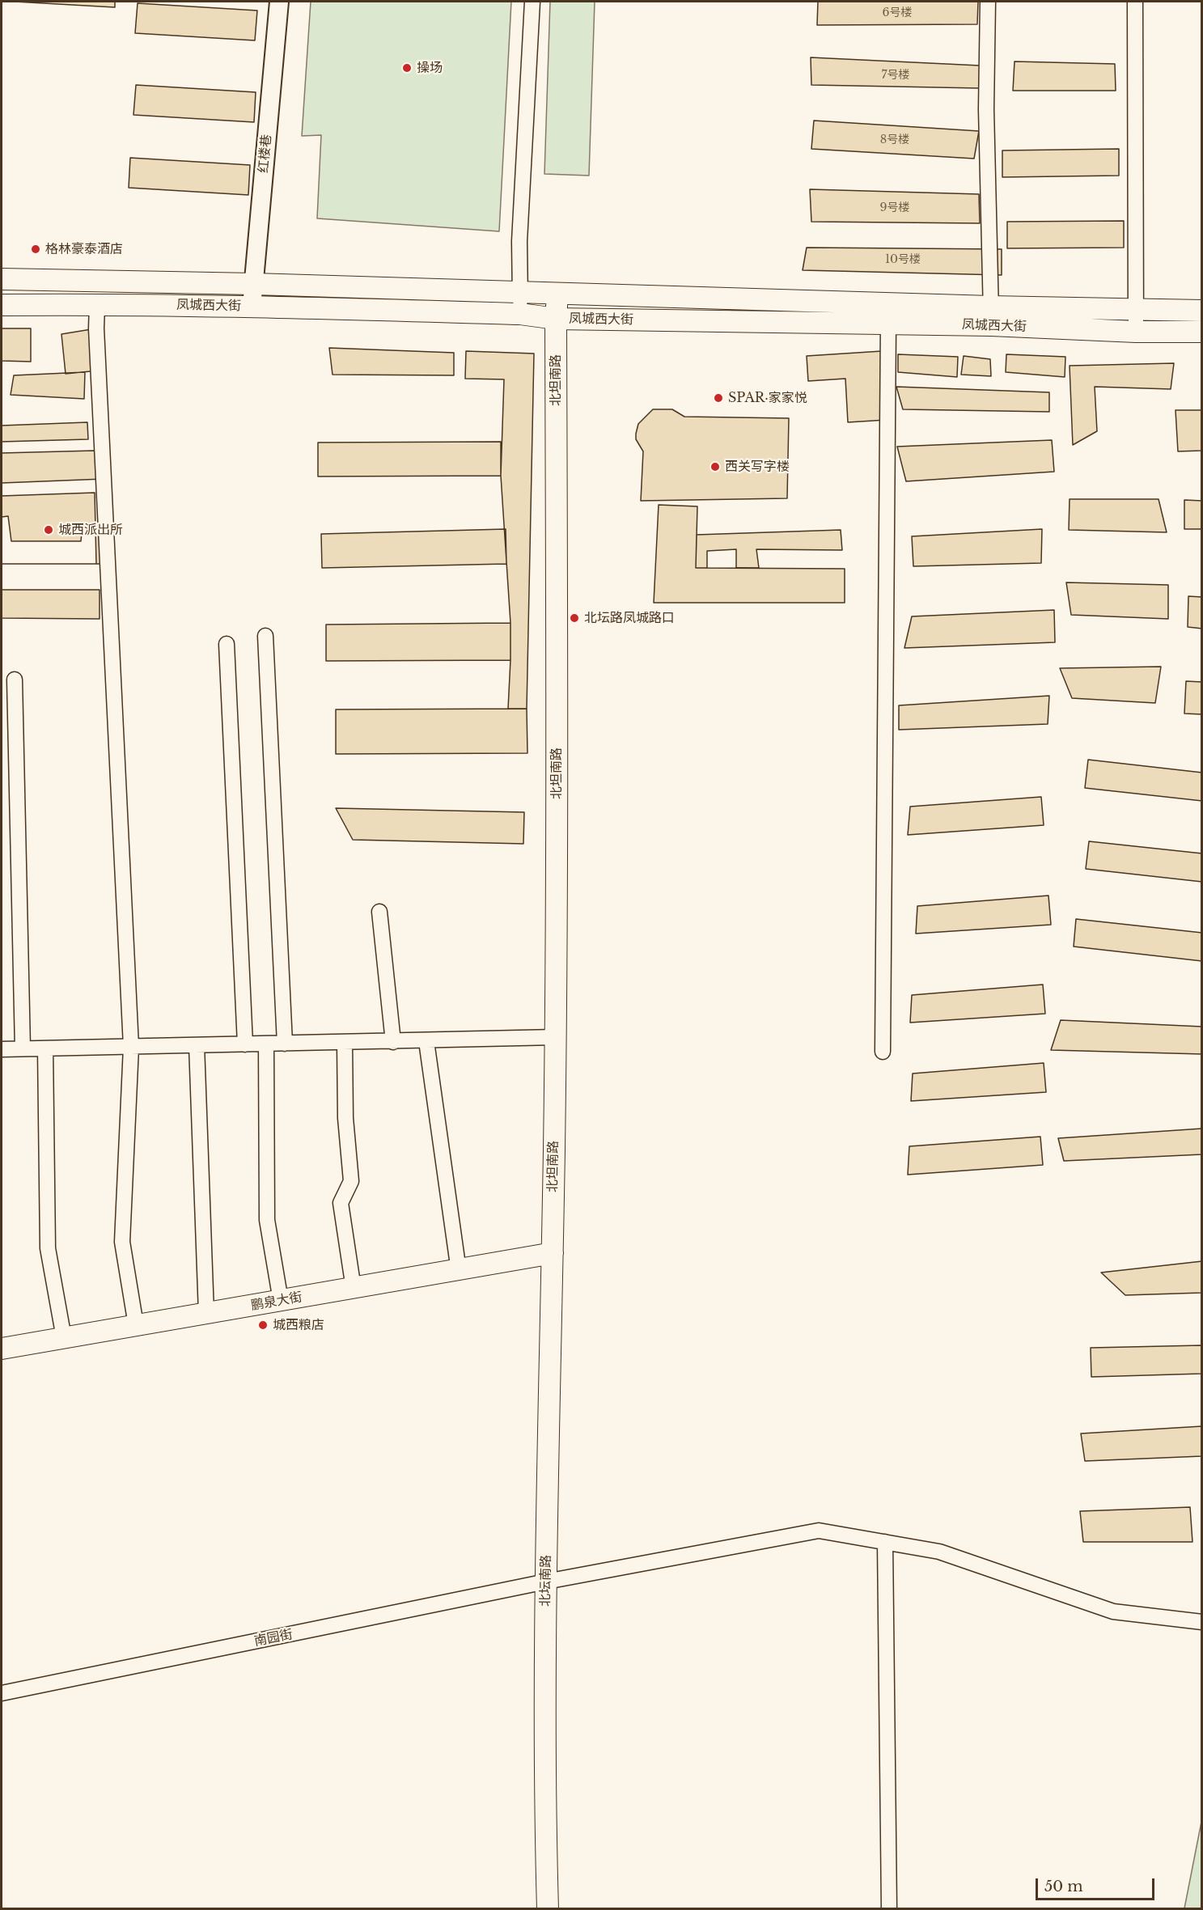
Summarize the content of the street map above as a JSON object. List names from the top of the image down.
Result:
{
  "streets": {
    "main road": [
      "凤城西大街",
      "北坦南路",
      "鹏泉大街",
      "北坛南路"
    ],
    "street": ["红楼巷", "南园街"]
  },
  "crossings": [
    ["红楼巷", "凤城西大街"],
    ["凤城西大街", "北坦南路"],
    ["北坦南路", "鹏泉大街"],
    ["北坦南路", "北坛南路"],
    ["鹏泉大街", "北坛南路"],
    ["北坛南路", "南园街"]
  ],
  "places": [
    "操场",
    "格林豪泰酒店",
    "SPAR·家家悦",
    "西关写字楼",
    "城西派出所",
    "北坛路凤城路口",
    "城西粮店"
  ],
  "house_numbers": [
    "6号楼",
    "7号楼",
    "8号楼",
    "9号楼",
    "10号楼"
  ],
  "scale_bar": "50 m"
}
